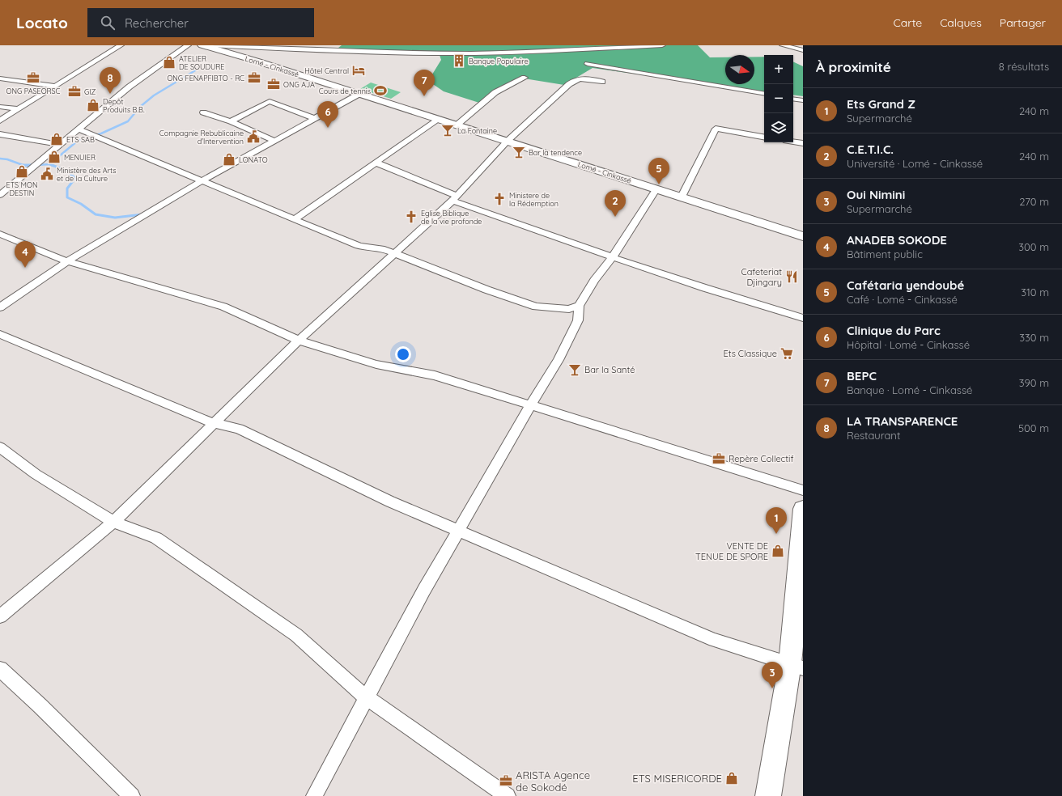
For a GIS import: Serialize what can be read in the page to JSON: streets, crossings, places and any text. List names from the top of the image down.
{
  "streets": {
    "main road": ["Lomé - Cinkassé"]
  },
  "places": {
    "building": ["Banque Populaire"],
    "shop": [
      "ATELIER DE SOUDURE",
      "Depôt Produits B.B.",
      "ETS SAB",
      "MENUIER",
      "LONATO",
      "ETS MON DESTIN",
      "VENTE DE TENUE DE SPORE",
      "ETS MISERICORDE"
    ],
    "hotel": ["Hôtel Central"],
    "office": [
      "ONG PASEORSC",
      "ONG FENAPFIBTO - RC",
      "ONG AJA",
      "GIZ",
      "Repère Collectif",
      "ARISTA Agence de Sokodé"
    ],
    "sports": ["Cours de tennis"],
    "bar": ["La Fontaine", "Bar la tendence", "Bar la Santé"],
    "public building": ["Compagnie Rebublicaine d'Intervention", "Ministère des Arts et de la Culture"],
    "church": ["Ministere de la Rédemption", "Eglise Biblique de la vie profonde"],
    "restaurant": ["Cafeteriat Djingary"],
    "supermarket": ["Ets Classique"]
  },
  "north": "right",
  "page": {
    "header": "Locato",
    "search": "Rechercher",
    "nav": ["Carte", "Calques", "Partager"],
    "heading": ["À proximité", "8 résultats"],
    "map_buttons": ["+", "−"],
    "pins": [
      "8",
      "7",
      "6",
      "5",
      "2",
      "4",
      "1",
      "3"
    ],
    "list": [
      {
        "mark": "1",
        "name": "Ets Grand Z",
        "note": "Supermarché",
        "value": "240 m"
      },
      {
        "mark": "2",
        "name": "C.E.T.I.C.",
        "note": "Université · Lomé - Cinkassé",
        "value": "240 m"
      },
      {
        "mark": "3",
        "name": "Oui Nimini",
        "note": "Supermarché",
        "value": "270 m"
      },
      {
        "mark": "4",
        "name": "ANADEB SOKODE",
        "note": "Bâtiment public",
        "value": "300 m"
      },
      {
        "mark": "5",
        "name": "Cafétaria yendoubé",
        "note": "Café · Lomé - Cinkassé",
        "value": "310 m"
      },
      {
        "mark": "6",
        "name": "Clinique du Parc",
        "note": "Hôpital · Lomé - Cinkassé",
        "value": "330 m"
      },
      {
        "mark": "7",
        "name": "BEPC",
        "note": "Banque · Lomé - Cinkassé",
        "value": "390 m"
      },
      {
        "mark": "8",
        "name": "LA TRANSPARENCE",
        "note": "Restaurant",
        "value": "500 m"
      }
    ]
  }
}
